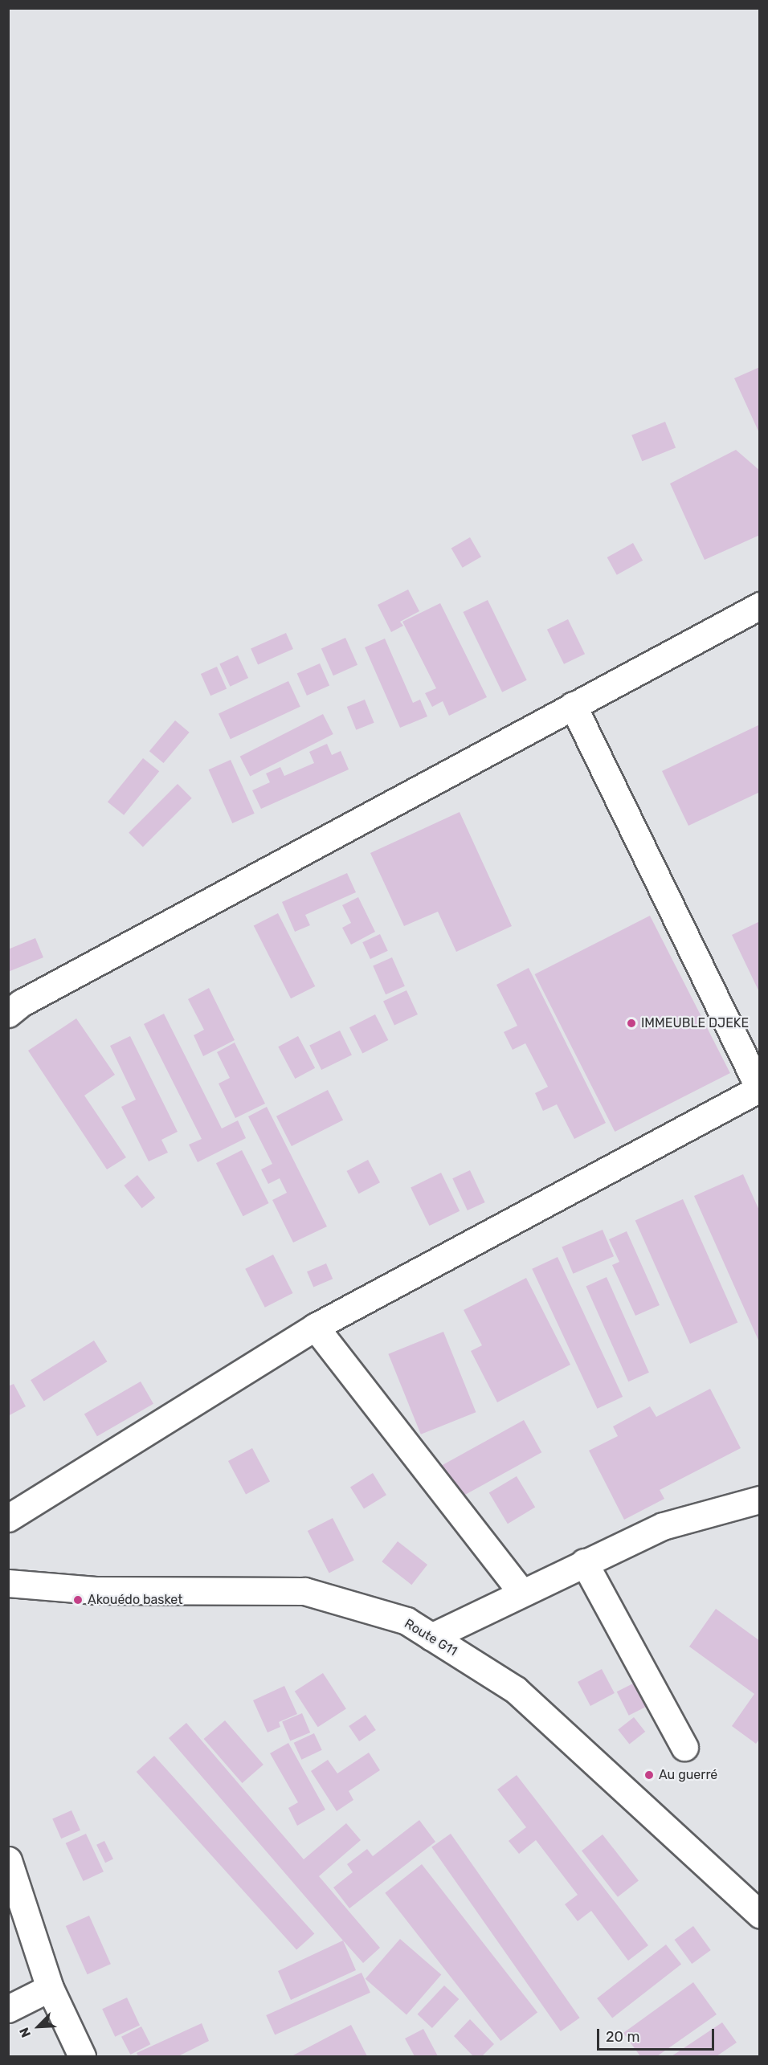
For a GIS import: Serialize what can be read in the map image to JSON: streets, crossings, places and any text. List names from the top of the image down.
{
  "streets": {
    "street": ["Route G11"]
  },
  "places": ["IMMEUBLE DJEKE", "Akouédo basket", "Au guerré"],
  "scale_bar": "20 m",
  "north": "bottom left"
}
